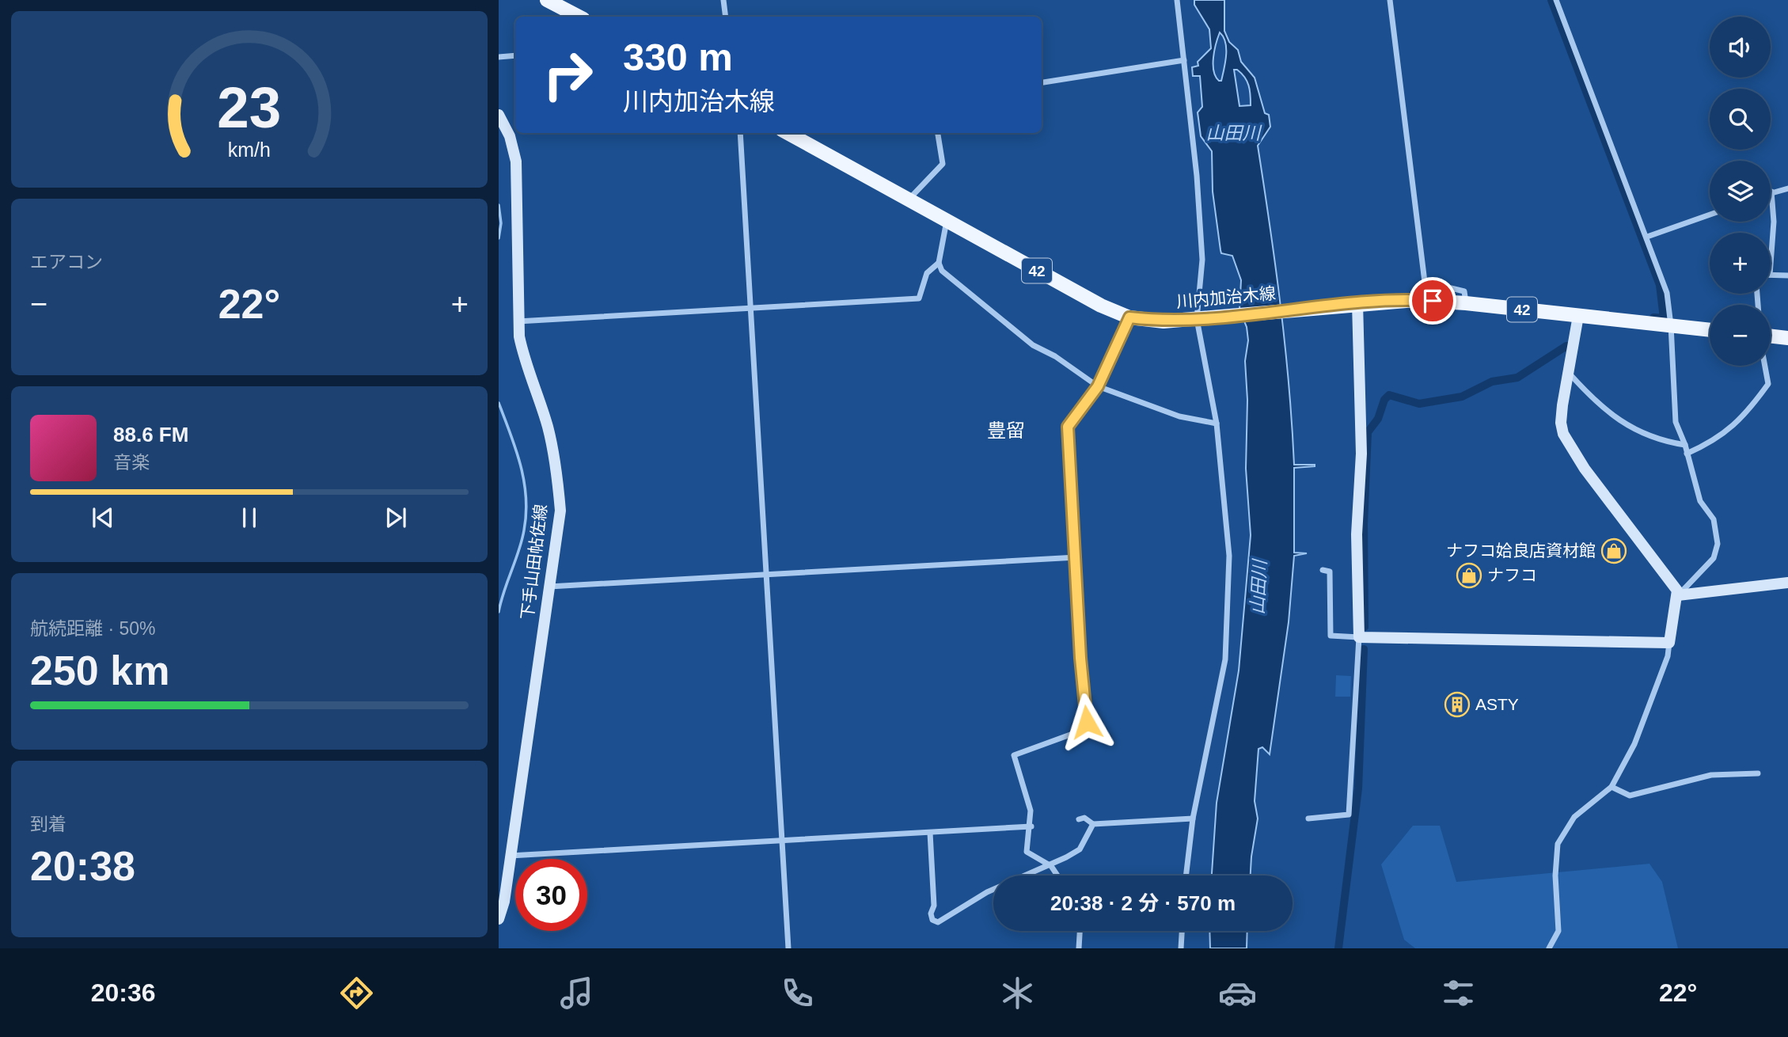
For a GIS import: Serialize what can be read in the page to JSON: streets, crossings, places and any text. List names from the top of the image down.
{
  "streets": {
    "main road": ["42", "川内加治木線"],
    "street": ["下手山田帖佐線"]
  },
  "districts": ["豊留"],
  "water": ["山田川"],
  "places": {
    "shop": ["ナフコ姶良店資材館", "ナフコ"],
    "building": ["ASTY"]
  },
  "page": {
    "map_buttons": ["+", "−"],
    "turn": ["330 m", "川内加治木線"],
    "tile": [
      "エアコン",
      ["航続距離 · 50%", "250 km"],
      ["到着", "20:38"]
    ],
    "heat": ["−", "22°", "+"],
    "song": ["88.6 FM", "音楽"],
    "limit": "30",
    "trip": "20:38 · 2 分 · 570 m",
    "tabs": ["20:36", "22°"],
    "gauge": ["23", "km/h"]
  }
}
